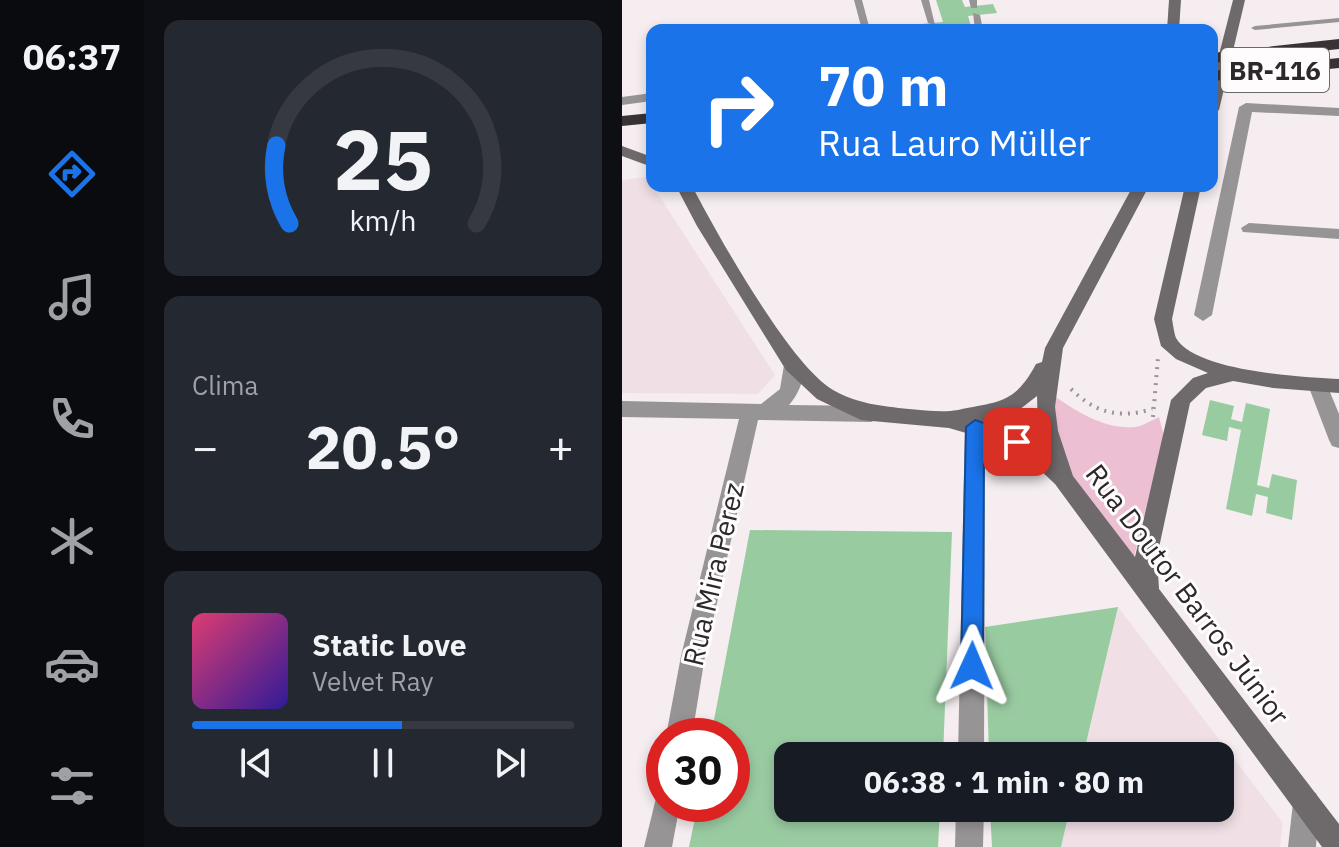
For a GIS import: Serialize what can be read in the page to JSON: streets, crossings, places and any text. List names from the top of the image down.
{
  "streets": {
    "highway": ["BR-116"],
    "main road": ["Rua Doutor Barros Júnior"],
    "street": ["Rua Mira Perez"]
  },
  "page": {
    "tabs": "06:37",
    "turn": ["70 m", "Rua Lauro Müller"],
    "tile": "Clima",
    "heat": ["−", "20.5°", "+"],
    "song": ["Static Love", "Velvet Ray"],
    "limit": "30",
    "trip": "06:38 · 1 min · 80 m",
    "gauge": ["25", "km/h"]
  }
}
